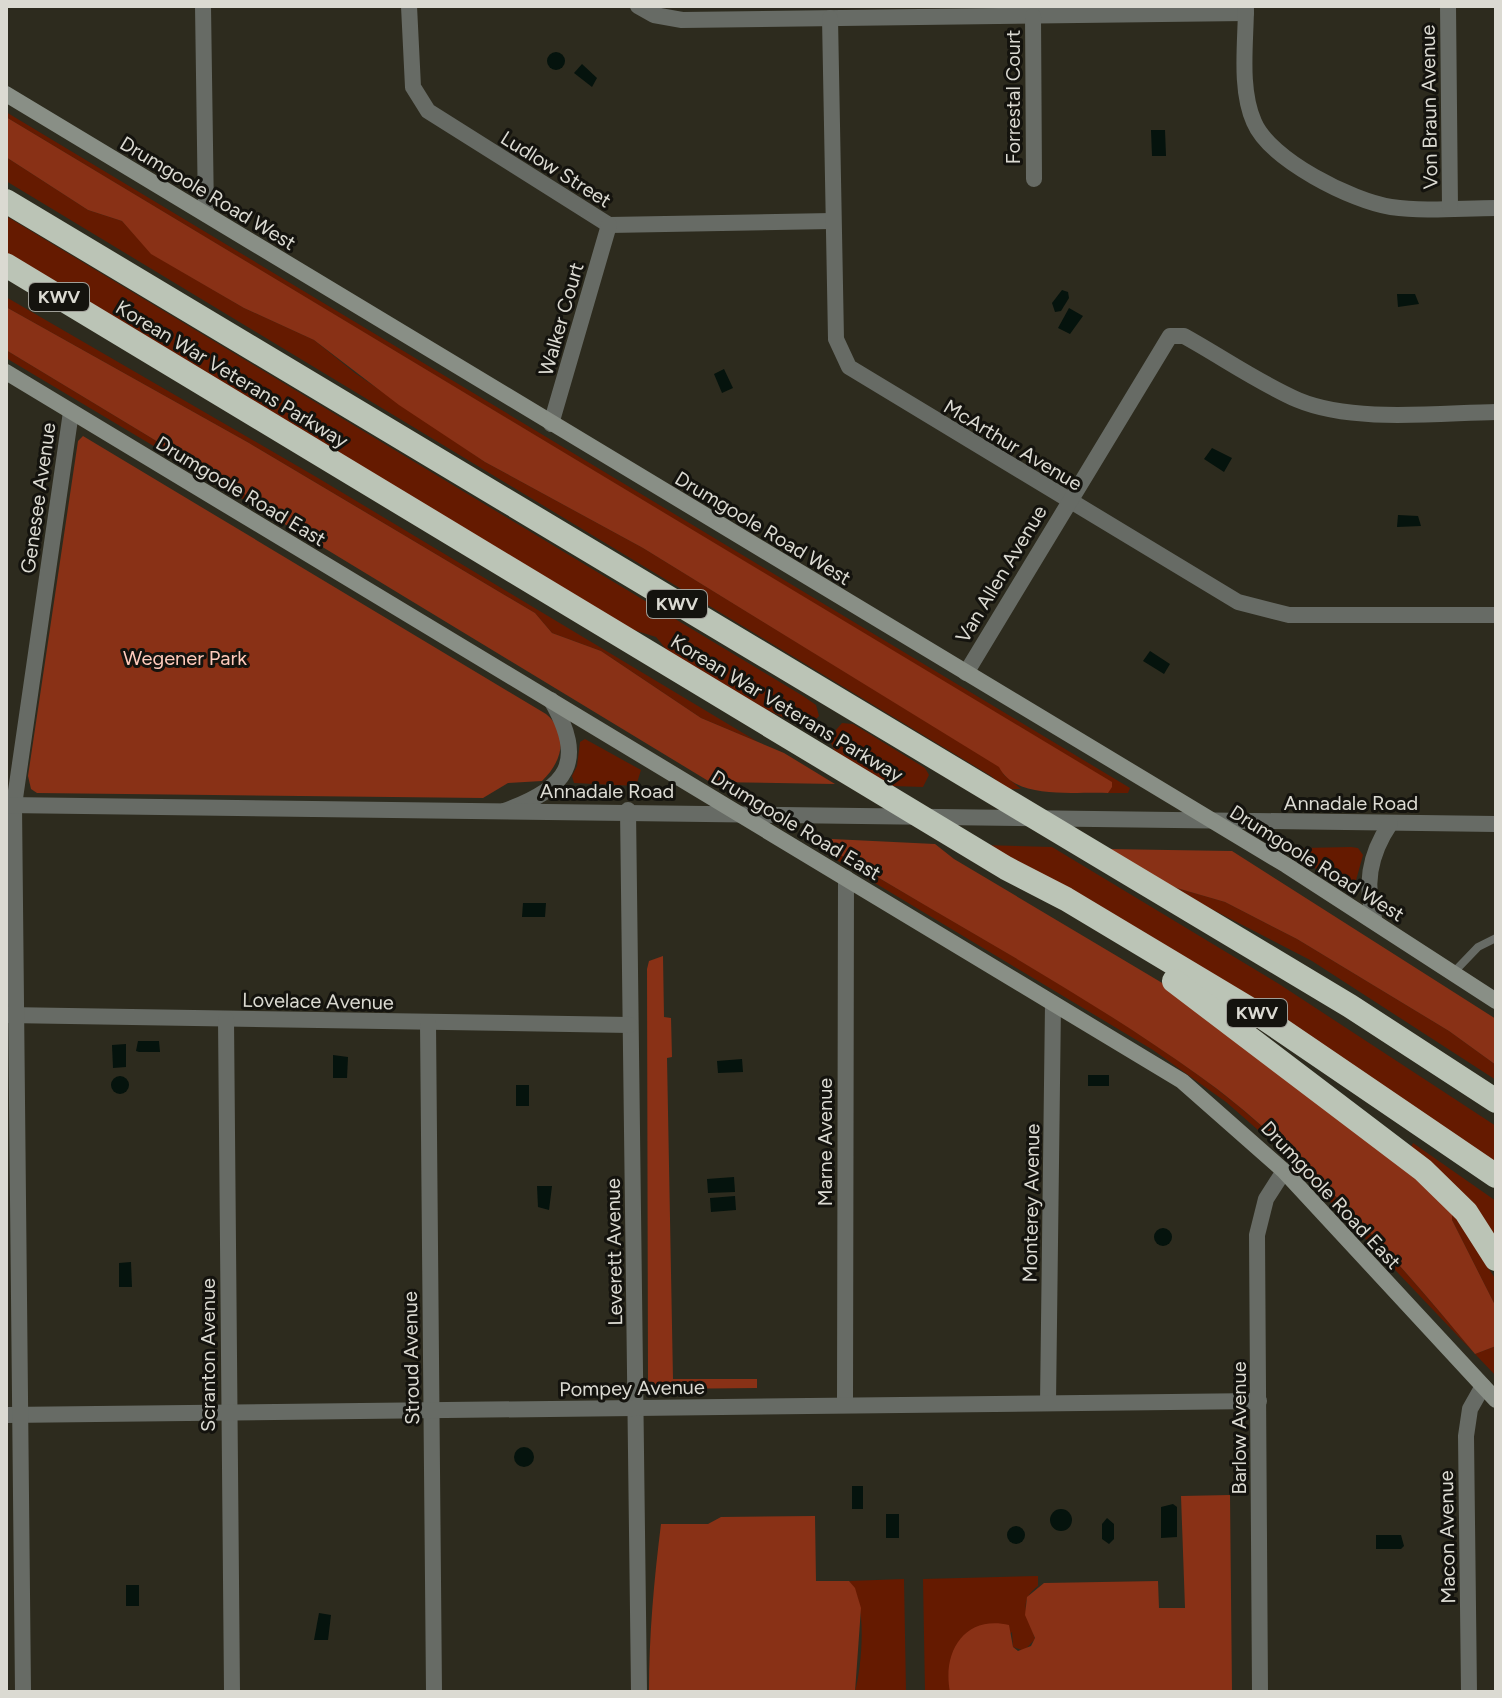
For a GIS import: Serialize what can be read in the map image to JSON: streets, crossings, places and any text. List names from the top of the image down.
{
  "streets": {
    "highway": ["KWV", "Korean War Veterans Parkway"],
    "main road": ["Drumgoole Road West", "Drumgoole Road East"],
    "street": [
      "Forrestal Court",
      "Von Braun Avenue",
      "Ludlow Street",
      "Walker Court",
      "McArthur Avenue",
      "Genesee Avenue",
      "Van Allen Avenue",
      "Annadale Road",
      "Lovelace Avenue",
      "Marne Avenue",
      "Monterey Avenue",
      "Leverett Avenue",
      "Scranton Avenue",
      "Stroud Avenue",
      "Pompey Avenue",
      "Barlow Avenue",
      "Macon Avenue"
    ]
  },
  "crossings": [
    ["Ludlow Street", "Walker Court"],
    ["Ludlow Street", "McArthur Avenue"],
    ["Drumgoole Road West", "Walker Court"],
    ["Drumgoole Road West", "Van Allen Avenue"],
    ["Drumgoole Road West", "Annadale Road"],
    ["McArthur Avenue", "Van Allen Avenue"],
    ["Drumgoole Road East", "Genesee Avenue"],
    ["Drumgoole Road East", "Annadale Road"],
    ["Drumgoole Road East", "Marne Avenue"],
    ["Drumgoole Road East", "Monterey Avenue"],
    ["Drumgoole Road East", "Barlow Avenue"],
    ["Drumgoole Road East", "Macon Avenue"],
    ["Genesee Avenue", "Annadale Road"],
    ["Genesee Avenue", "Lovelace Avenue"],
    ["Genesee Avenue", "Pompey Avenue"],
    ["Annadale Road", "Leverett Avenue"],
    ["Lovelace Avenue", "Leverett Avenue"],
    ["Lovelace Avenue", "Scranton Avenue"],
    ["Lovelace Avenue", "Stroud Avenue"],
    ["Marne Avenue", "Pompey Avenue"],
    ["Monterey Avenue", "Pompey Avenue"],
    ["Leverett Avenue", "Pompey Avenue"],
    ["Scranton Avenue", "Pompey Avenue"],
    ["Stroud Avenue", "Pompey Avenue"],
    ["Pompey Avenue", "Barlow Avenue"]
  ],
  "parks": ["Wegener Park"]
}
